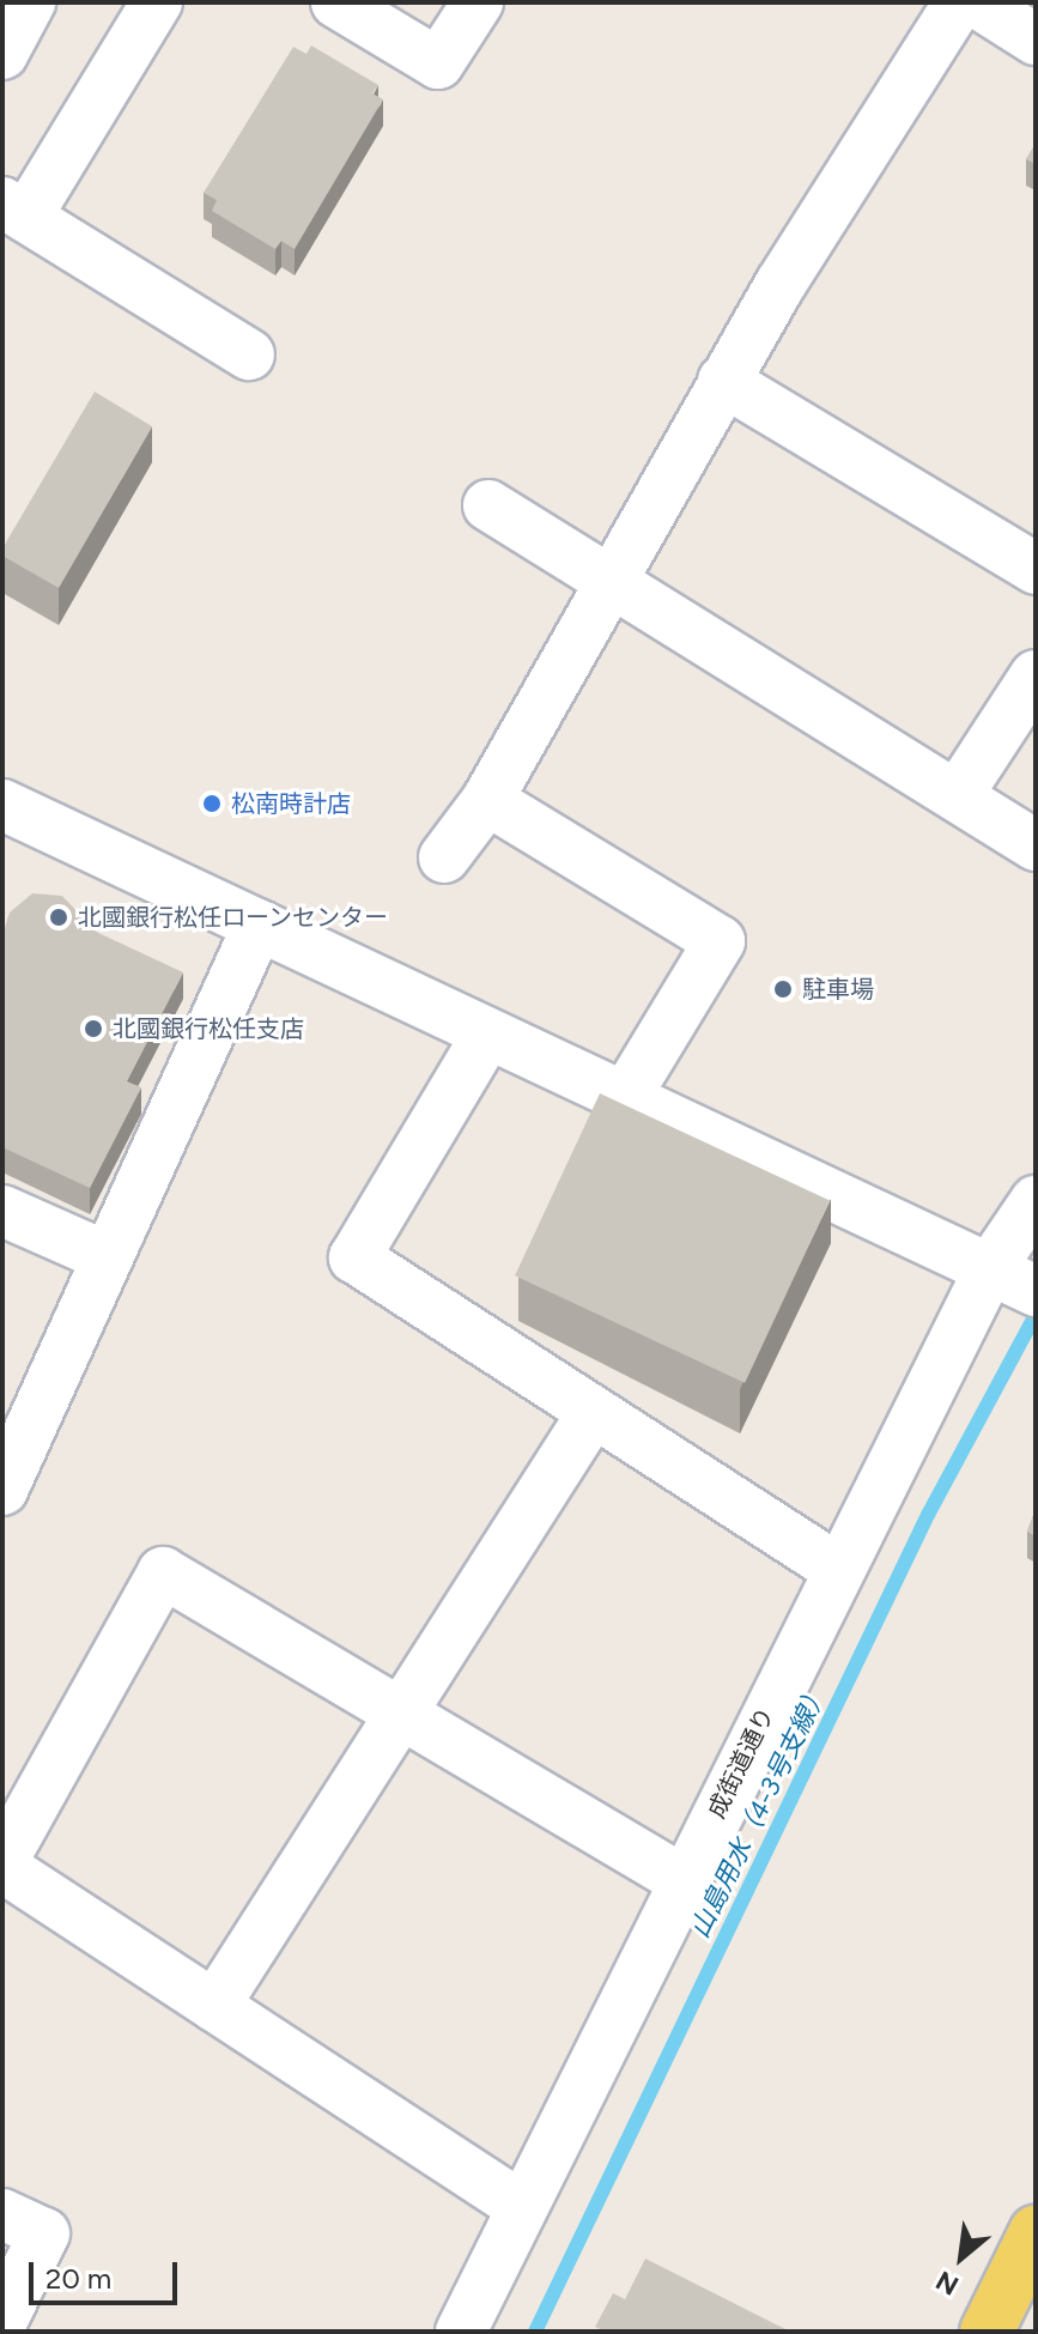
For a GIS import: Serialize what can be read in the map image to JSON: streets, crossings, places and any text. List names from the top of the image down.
{
  "streets": {
    "street": ["成街道通り"]
  },
  "water": ["山島用水（4-3号支線）"],
  "places": [
    "松南時計店",
    "北國銀行松任ローンセンター",
    "駐車場",
    "北國銀行松任支店"
  ],
  "scale_bar": "20 m",
  "north": "bottom left"
}
